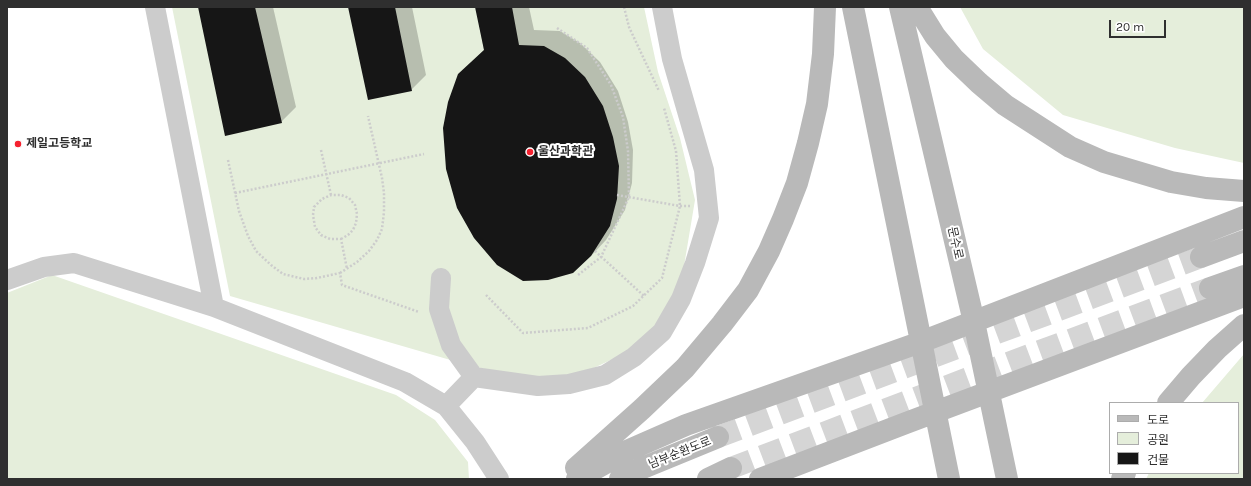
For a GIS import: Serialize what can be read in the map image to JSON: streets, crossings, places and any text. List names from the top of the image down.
{
  "streets": {
    "main road": ["문수로", "남부순환도로"]
  },
  "places": ["제일고등학교", "울산과학관"],
  "legend": ["도로", "공원", "건물"],
  "scale_bar": "20 m"
}
